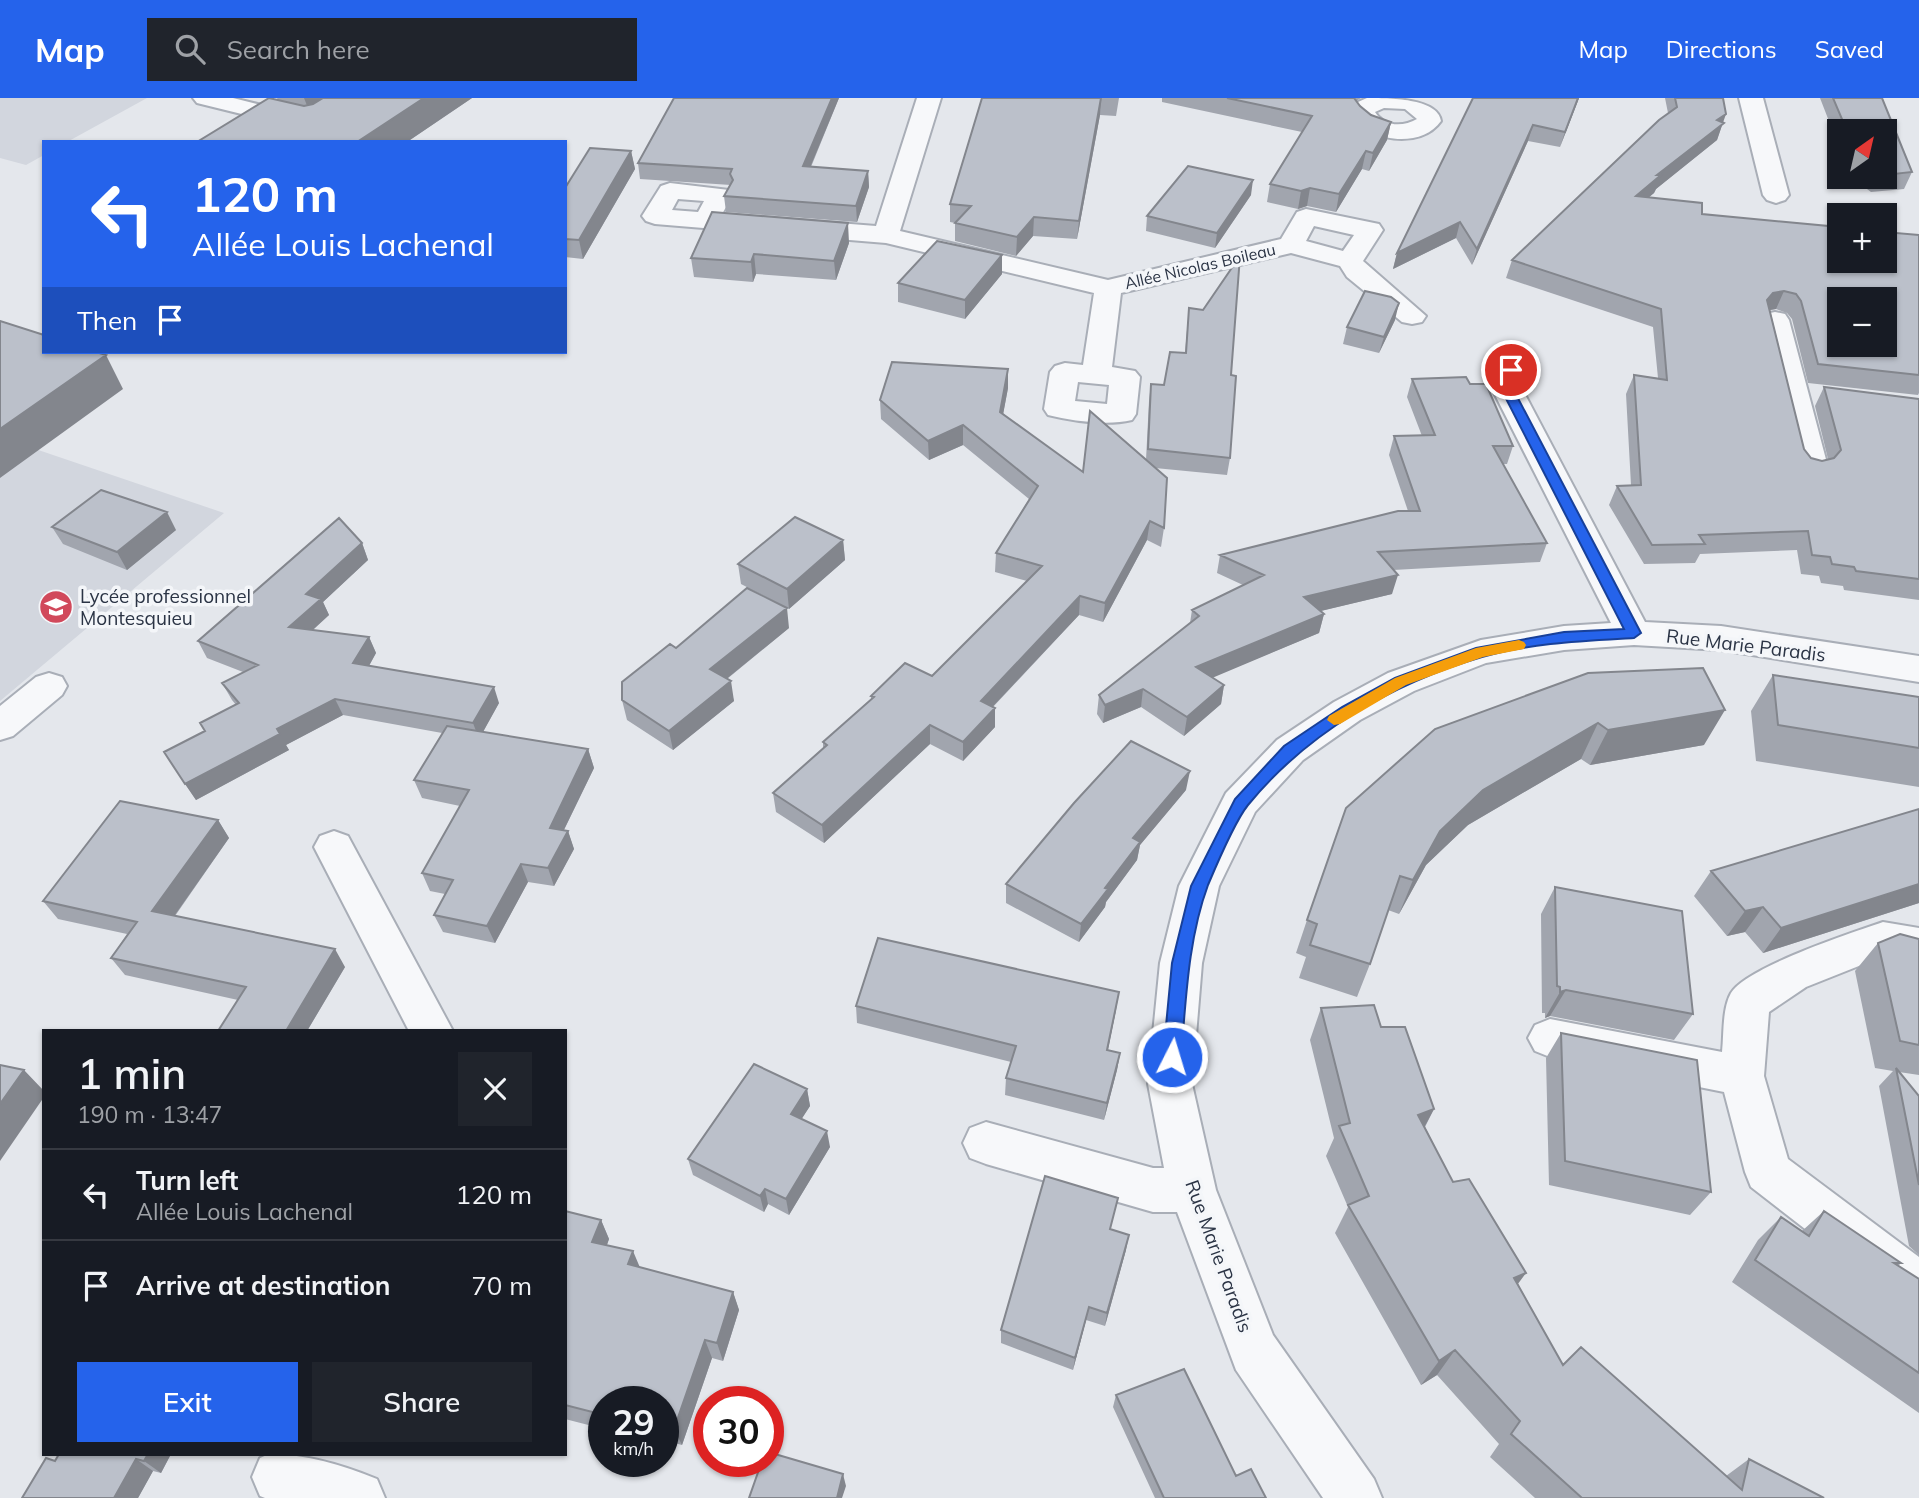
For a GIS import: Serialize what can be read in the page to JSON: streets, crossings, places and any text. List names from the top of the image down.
{
  "streets": {
    "street": ["Allée Nicolas Boileau", "Rue Marie Paradis"]
  },
  "places": {
    "school or university": ["Lycée professionnel Montesquieu"]
  },
  "north": "top right",
  "page": {
    "header": "Map",
    "search": "Search here",
    "nav": ["Map", "Directions", "Saved"],
    "map_buttons": ["+", "−"],
    "turn": ["120 m", "Allée Louis Lachenal"],
    "then": "Then",
    "heading": ["1 min", "190 m · 13:47"],
    "list": [
      {
        "name": "Turn left",
        "note": "Allée Louis Lachenal",
        "value": "120 m"
      },
      {
        "name": "Arrive at destination",
        "value": "70 m"
      }
    ],
    "buttons": ["Exit", "Share"],
    "speed": "29 km/h",
    "limit": "30"
  }
}
